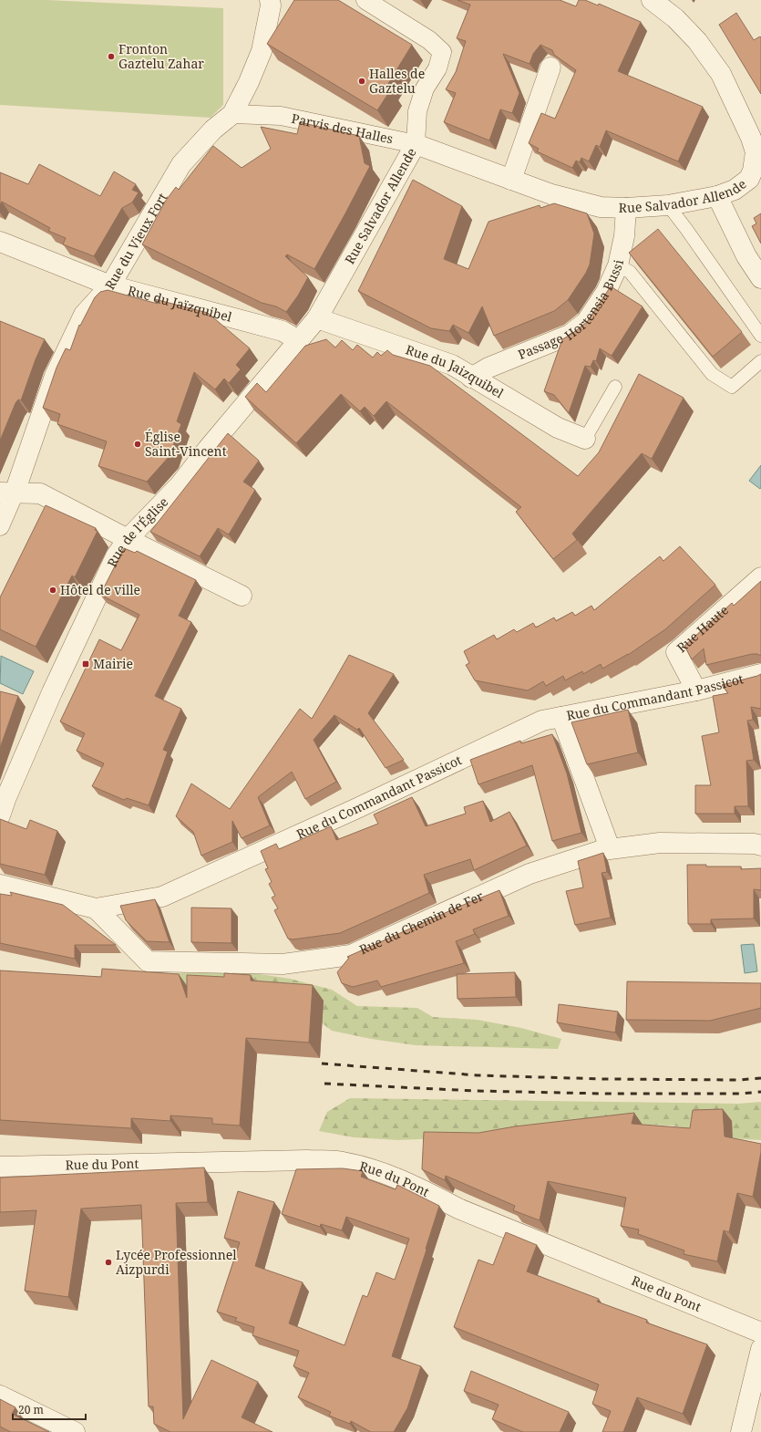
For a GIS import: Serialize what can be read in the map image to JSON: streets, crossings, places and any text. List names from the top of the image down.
{
  "streets": {
    "street": [
      "Parvis des Halles",
      "Rue Salvador Allende",
      "Rue du Vieux Fort",
      "Rue du Jaïzquibel",
      "Passage Hortensia Bussi",
      "Rue du Jaizquibel",
      "Rue de l'Église",
      "Rue Haute",
      "Rue du Commandant Passicot",
      "Rue du Chemin de Fer",
      "Rue du Pont"
    ]
  },
  "crossings": [
    ["Parvis des Halles", "Rue Salvador Allende"],
    ["Parvis des Halles", "Rue du Vieux Fort"],
    ["Rue Salvador Allende", "Rue du Jaïzquibel"],
    ["Rue Salvador Allende", "Passage Hortensia Bussi"],
    ["Rue Salvador Allende", "Rue du Jaizquibel"],
    ["Rue Salvador Allende", "Rue de l'Église"],
    ["Rue du Vieux Fort", "Rue du Jaïzquibel"],
    ["Rue du Jaïzquibel", "Rue de l'Église"],
    ["Passage Hortensia Bussi", "Rue du Jaizquibel"],
    ["Rue Haute", "Rue du Commandant Passicot"],
    ["Rue du Commandant Passicot", "Rue du Chemin de Fer"]
  ],
  "places": {
    "other": [
      "Fronton Gaztelu Zahar",
      "Halles de Gaztelu",
      "Église Saint-Vincent",
      "Hôtel de ville",
      "Lycée Professionnel Aizpurdi"
    ],
    "transit": ["Mairie"]
  },
  "scale_bar": "20 m"
}
